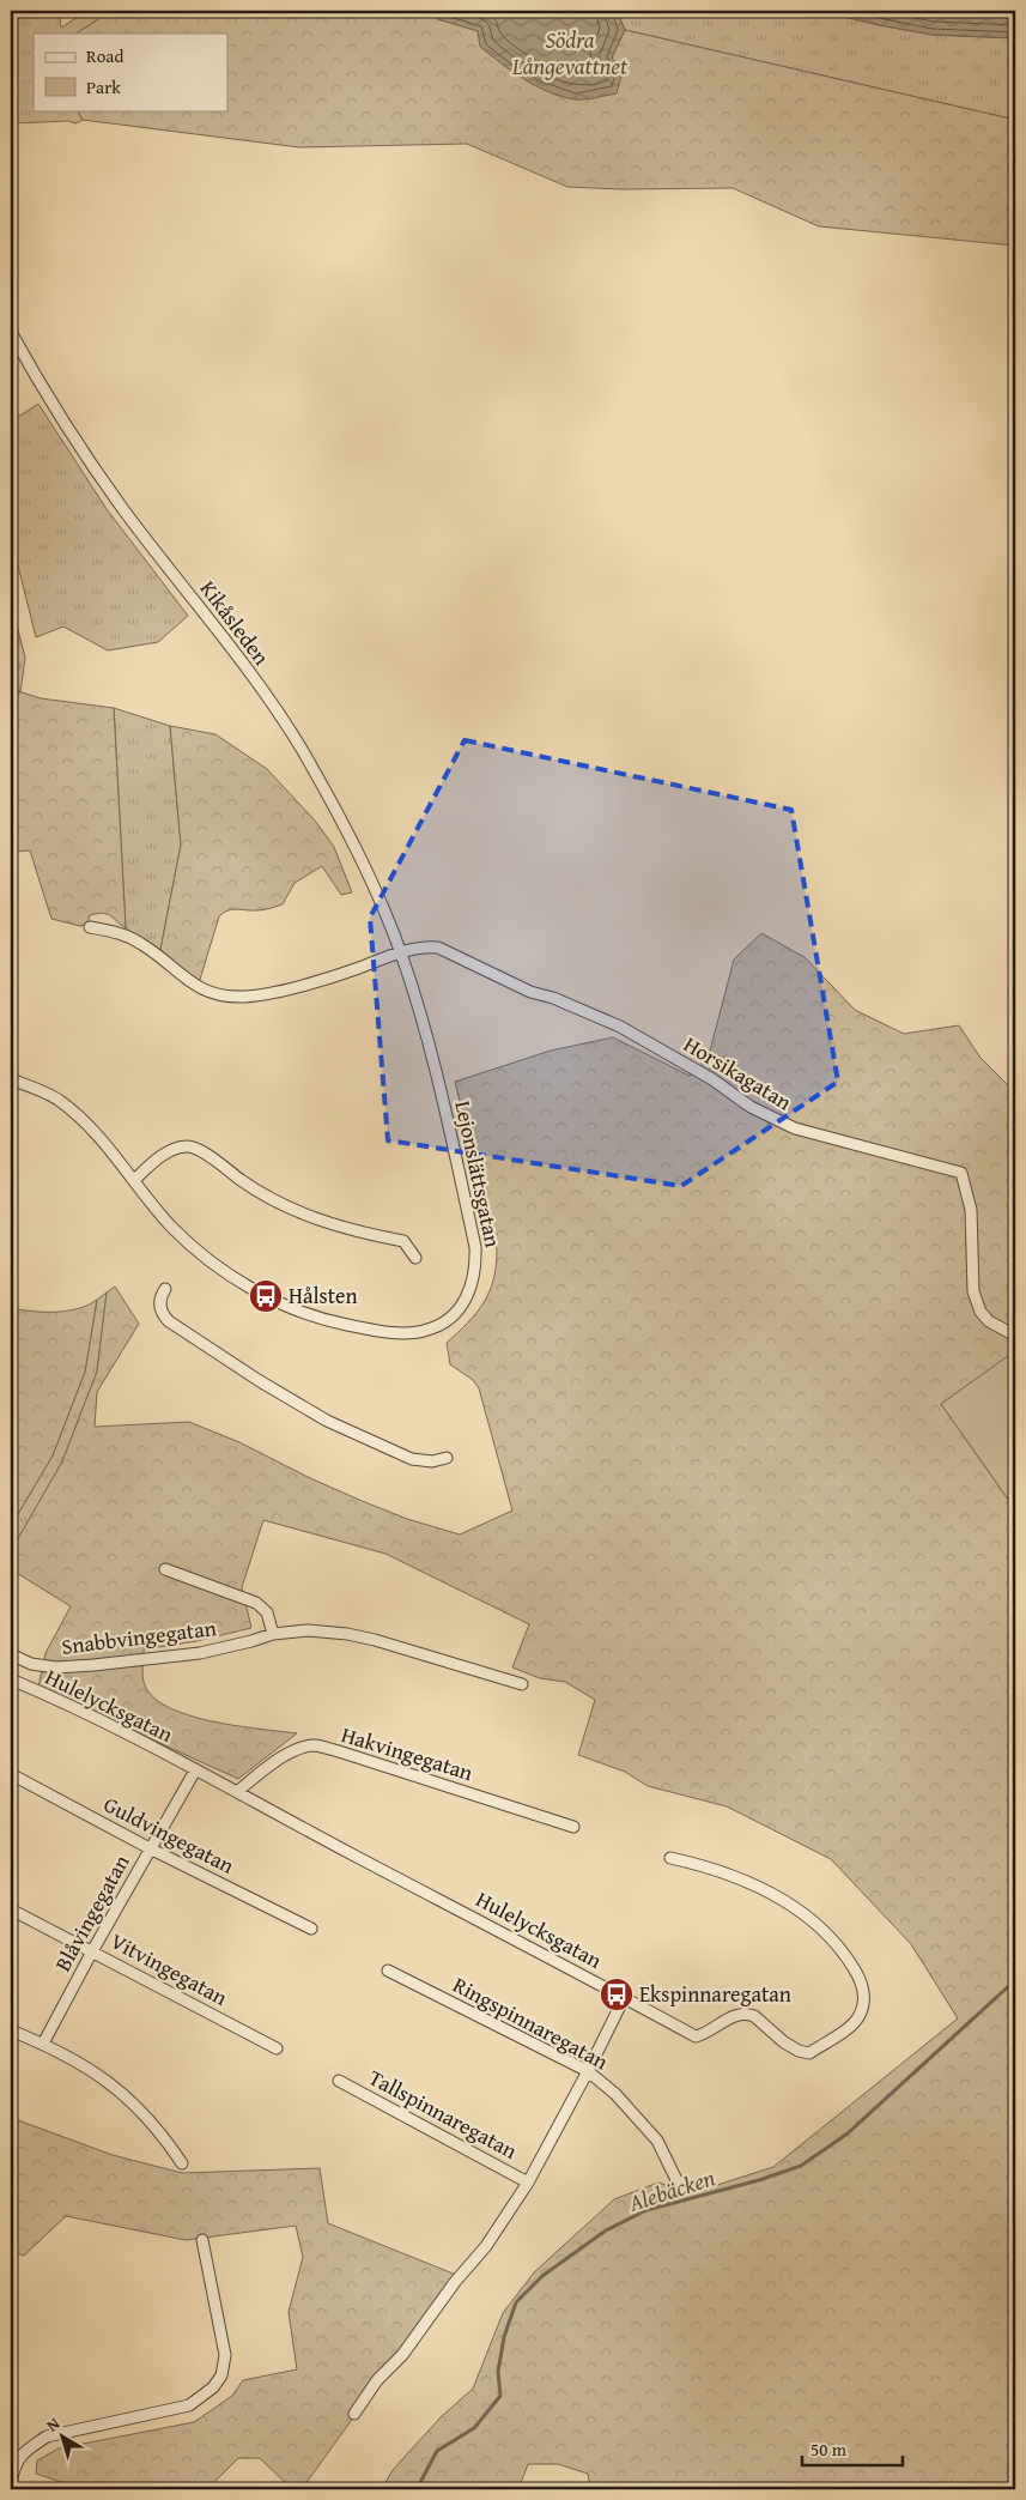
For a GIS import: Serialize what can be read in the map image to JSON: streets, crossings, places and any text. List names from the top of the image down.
{
  "streets": {
    "street": [
      "Kikåsleden",
      "Horsikagatan",
      "Lejonslättsgatan",
      "Snabbvingegatan",
      "Hulelycksgatan",
      "Hakvingegatan",
      "Guldvingegatan",
      "Blåvingegatan",
      "Vitvingegatan",
      "Ringspinnaregatan",
      "Tallspinnaregatan"
    ]
  },
  "crossings": [
    ["Kikåsleden", "Horsikagatan"],
    ["Kikåsleden", "Lejonslättsgatan"],
    ["Horsikagatan", "Lejonslättsgatan"],
    ["Hulelycksgatan", "Hakvingegatan"],
    ["Hulelycksgatan", "Blåvingegatan"],
    ["Guldvingegatan", "Blåvingegatan"],
    ["Blåvingegatan", "Vitvingegatan"]
  ],
  "water": ["Södra Långevattnet", "Alebäcken"],
  "places": {
    "bus stop": ["Hålsten", "Ekspinnaregatan"]
  },
  "legend": ["Road", "Park"],
  "scale_bar": "50 m",
  "north": "top left"
}
